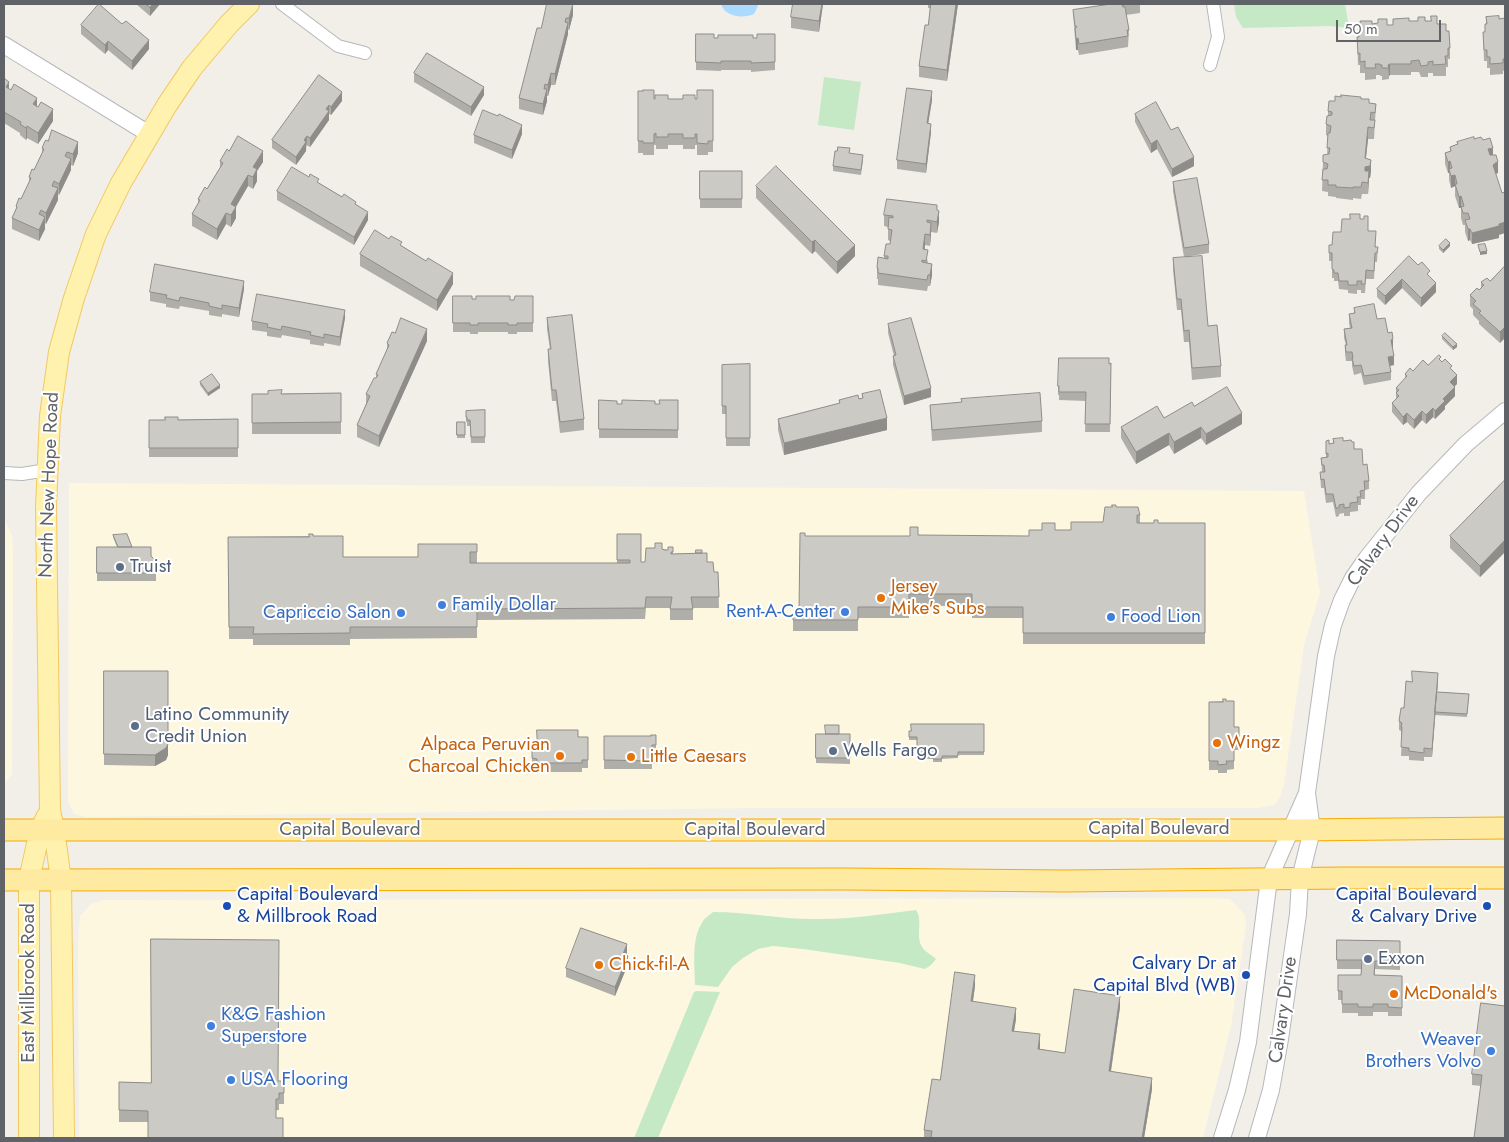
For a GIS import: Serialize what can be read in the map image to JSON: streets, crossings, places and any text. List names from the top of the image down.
{
  "streets": {
    "highway": ["Capital Boulevard"],
    "main road": ["North New Hope Road", "East Millbrook Road"],
    "street": ["Calvary Drive"]
  },
  "crossings": [
    ["North New Hope Road", "Capital Boulevard"],
    ["North New Hope Road", "East Millbrook Road"],
    ["Calvary Drive", "Capital Boulevard"],
    ["Capital Boulevard", "East Millbrook Road"]
  ],
  "places": [
    "Truist",
    "Jersey Mike's Subs",
    "Family Dollar",
    "Rent-A-Center",
    "Capriccio Salon",
    "Food Lion",
    "Latino Community Credit Union",
    "Wingz",
    "Wells Fargo",
    "Alpaca Peruvian Charcoal Chicken",
    "Little Caesars",
    "Capital Boulevard & Millbrook Road",
    "Capital Boulevard & Calvary Drive",
    "Exxon",
    "Chick-fil-A",
    "Calvary Dr at Capital Blvd (WB)",
    "McDonald's",
    "K&G Fashion Superstore",
    "Weaver Brothers Volvo",
    "USA Flooring"
  ],
  "scale_bar": "50 m"
}
